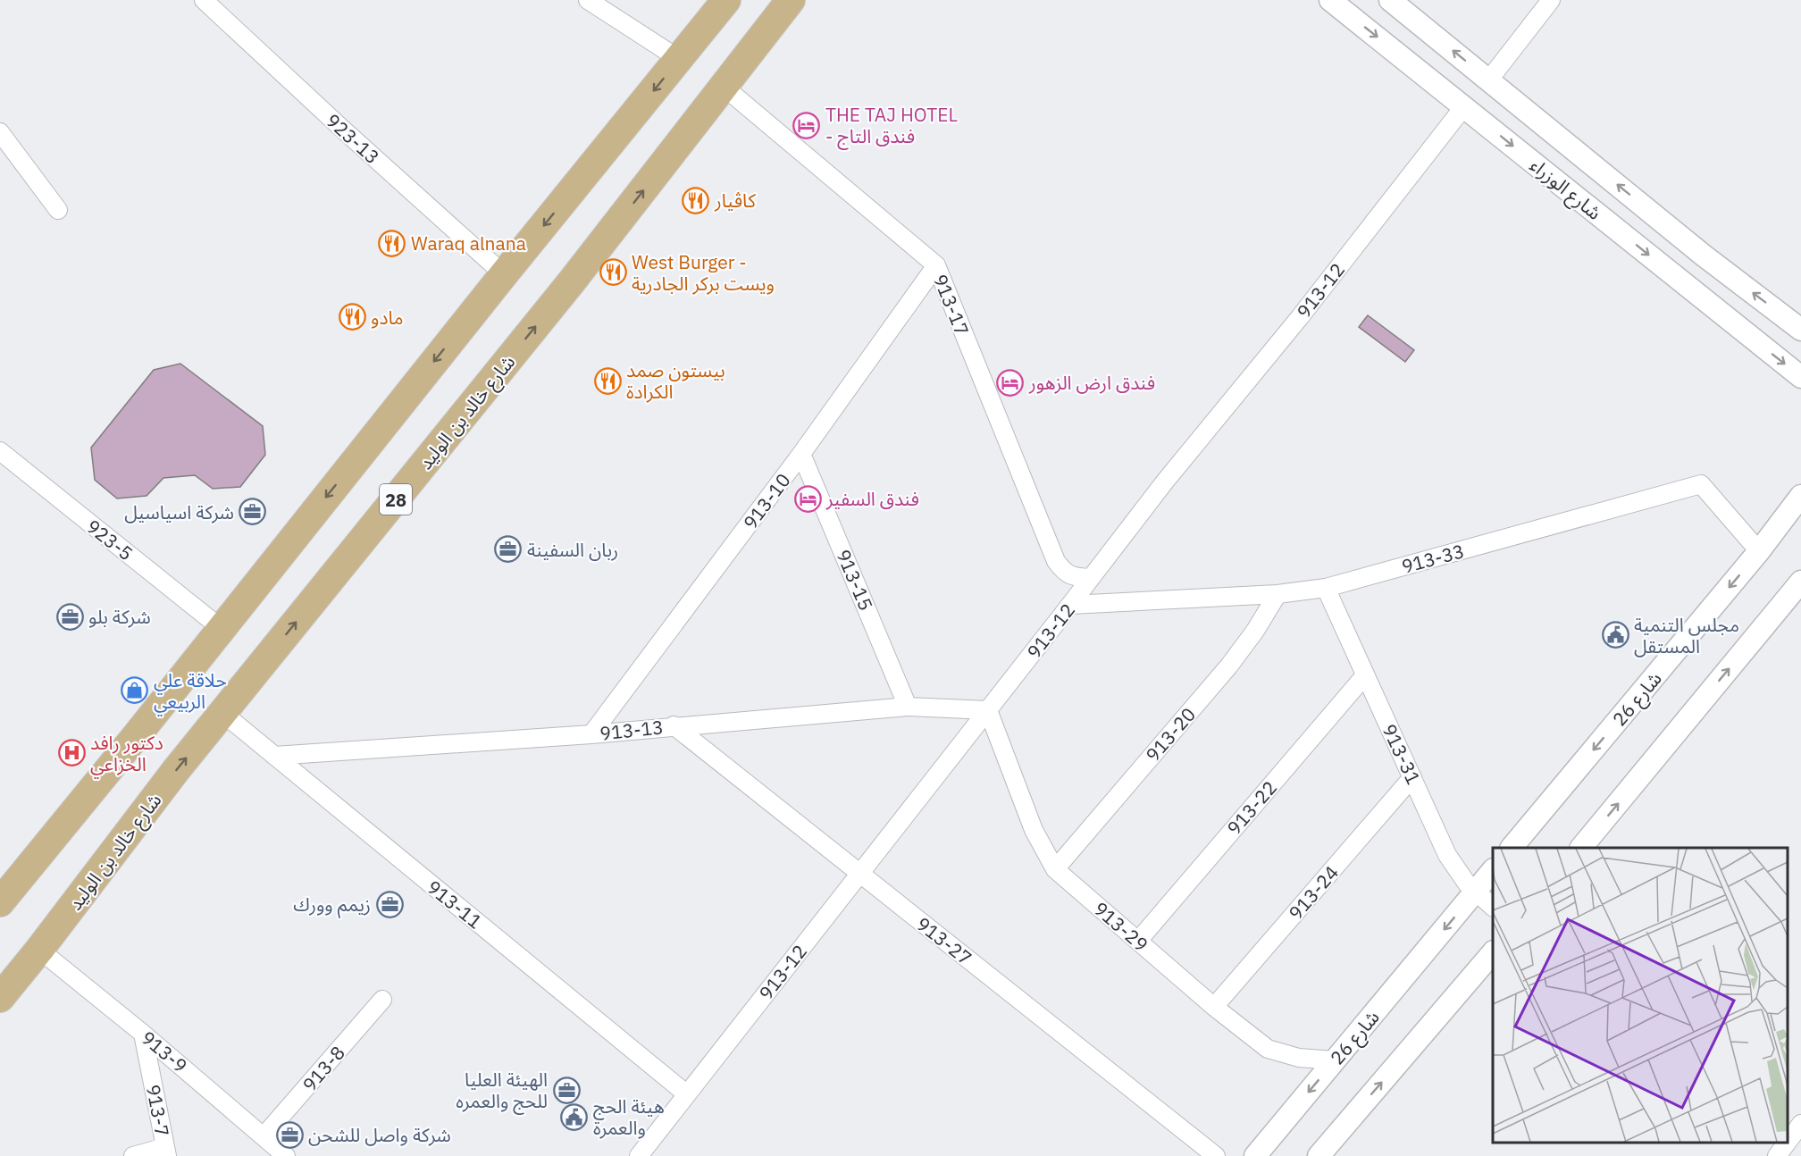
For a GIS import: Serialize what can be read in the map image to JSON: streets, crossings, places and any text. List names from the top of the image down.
{
  "streets": {
    "main road": ["شارع خالد بن الوليد", "28"],
    "street": [
      "923-13",
      "شارع الوزراء",
      "913-12",
      "913-17",
      "913-10",
      "923-5",
      "913-33",
      "913-15",
      "شارع 26",
      "913-13",
      "913-20",
      "913-31",
      "913-22",
      "913-24",
      "913-11",
      "913-29",
      "913-27",
      "913-9",
      "913-8",
      "913-7"
    ]
  },
  "crossings": [
    ["شارع الوزراء", "913-12"],
    ["913-12", "913-17"],
    ["913-12", "913-33"],
    ["913-12", "913-13"],
    ["913-12", "913-11"],
    ["913-12", "913-29"],
    ["913-12", "913-27"],
    ["913-17", "شارع خالد بن الوليد"],
    ["913-17", "913-10"],
    ["شارع خالد بن الوليد", "913-11"],
    ["شارع خالد بن الوليد", "913-9"],
    ["913-10", "913-15"],
    ["913-10", "913-13"],
    ["913-33", "شارع 26"],
    ["913-33", "913-20"],
    ["913-33", "913-31"],
    ["913-15", "913-13"],
    ["شارع 26", "913-31"],
    ["شارع 26", "913-29"],
    ["913-13", "913-11"],
    ["913-13", "913-29"],
    ["913-13", "913-27"],
    ["913-20", "913-29"],
    ["913-31", "913-22"],
    ["913-31", "913-24"],
    ["913-22", "913-29"],
    ["913-24", "913-29"],
    ["913-9", "913-8"],
    ["913-9", "913-7"]
  ],
  "places": {
    "hotel": ["THE TAJ HOTEL - فندق التاج", "فندق ارض الزهور", "فندق السفير"],
    "restaurant": [
      "كاڤيار",
      "Waraq alnana",
      "West Burger - ويست بركر الجادرية",
      "مادو",
      "بيستون صمد الكرادة"
    ],
    "office": [
      "شركة اسياسيل",
      "ربان السفينة",
      "شركة بلو",
      "زيمم وورك",
      "الهيئة العليا للحج والعمره",
      "شركة واصل للشحن"
    ],
    "public building": ["مجلس التنمية المستقل", "هيئة الحج والعمرة"],
    "shop": ["حلاقة علي الربيعي"],
    "hospital": ["دكتور رافد الخزاعي"]
  }
}
